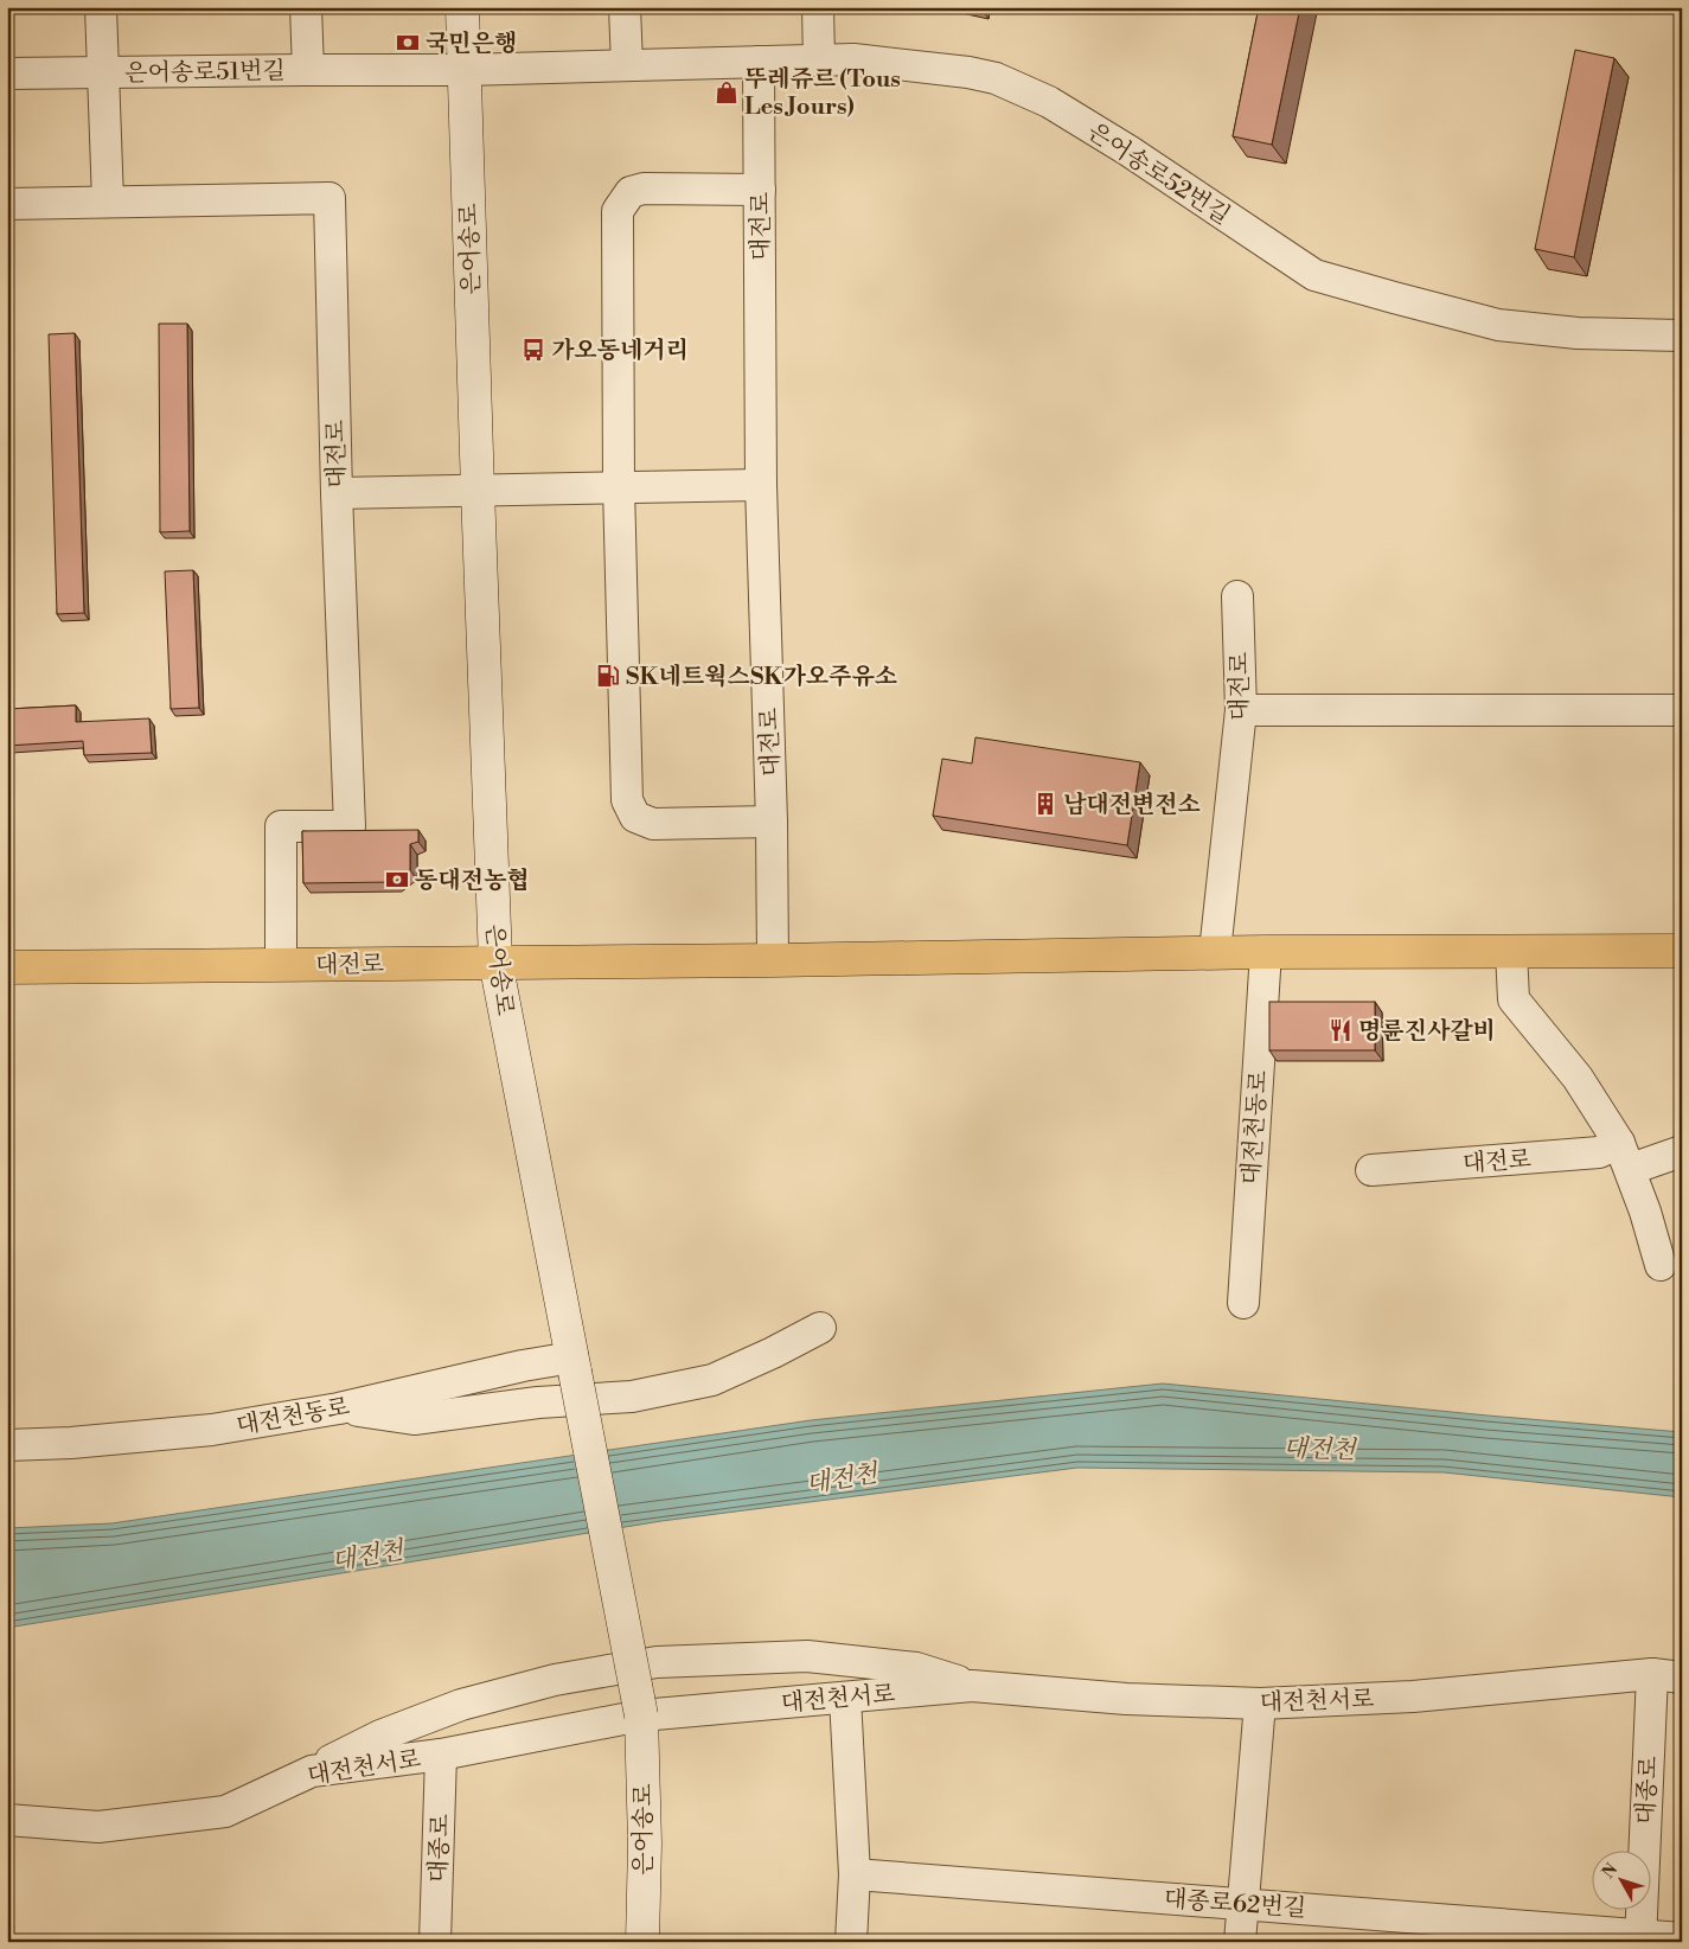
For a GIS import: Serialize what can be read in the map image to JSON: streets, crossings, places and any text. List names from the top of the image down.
{
  "streets": {
    "main road": ["대전로", "은어송로"],
    "street": [
      "은어송로51번길",
      "은어송로52번길",
      "대전천동로",
      "대전천서로",
      "대종로",
      "대종로62번길"
    ]
  },
  "crossings": [
    ["은어송로51번길", "은어송로52번길"],
    ["은어송로51번길", "대전로"],
    ["은어송로51번길", "은어송로"],
    ["은어송로52번길", "대전로"],
    ["은어송로52번길", "은어송로"],
    ["대전로", "은어송로"],
    ["대전로", "대전천동로"],
    ["은어송로", "대전천동로"],
    ["은어송로", "대전천서로"],
    ["대전천서로", "대종로"],
    ["대종로", "대종로62번길"]
  ],
  "water": ["대전천"],
  "places": {
    "bank": ["국민은행", "동대전농협"],
    "shop": ["뚜레쥬르 (Tous Les Jours)"],
    "bus stop": ["가오동네거리"],
    "fuel station": ["SK네트웍스SK가오주유소"],
    "building": ["남대전변전소"],
    "restaurant": ["명륜진사갈비"]
  },
  "north": "top left"
}
